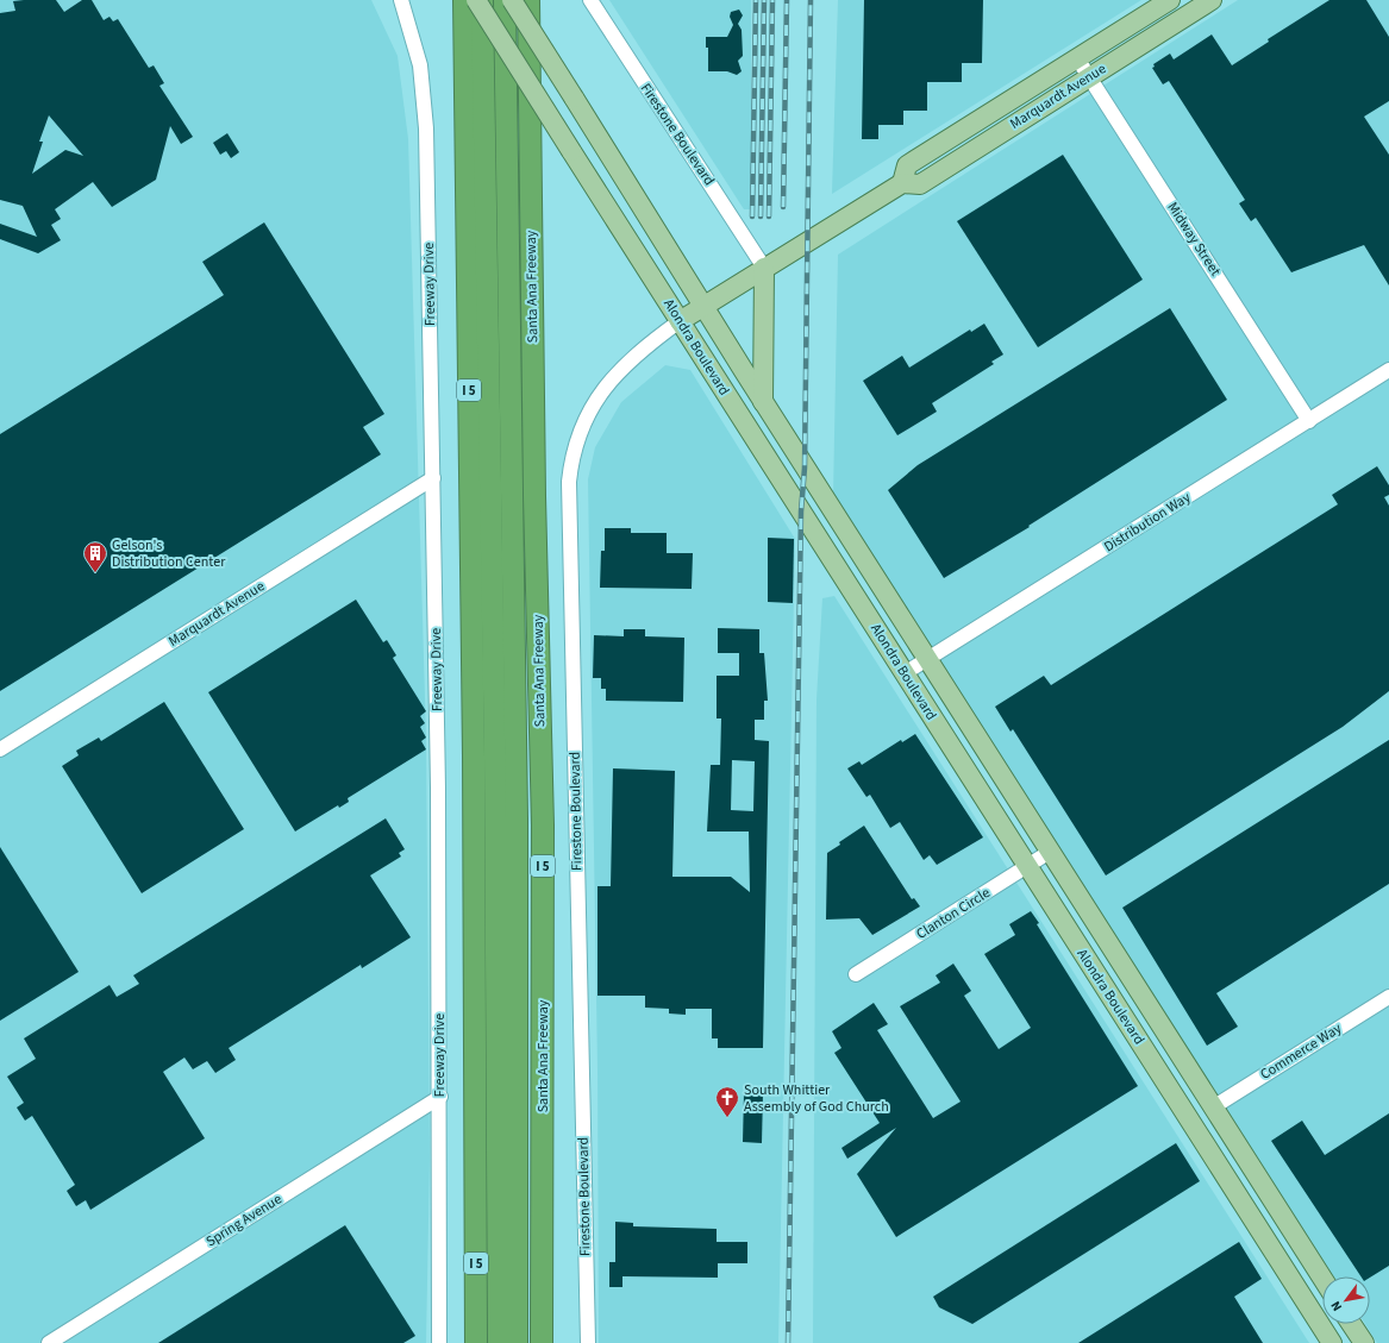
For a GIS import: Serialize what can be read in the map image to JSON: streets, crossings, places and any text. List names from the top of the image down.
{
  "streets": {
    "highway": ["Santa Ana Freeway", "I 5"],
    "main road": ["Marquardt Avenue", "Alondra Boulevard"],
    "street": [
      "Firestone Boulevard",
      "Midway Street",
      "Freeway Drive",
      "Distribution Way",
      "Clanton Circle",
      "Commerce Way",
      "Spring Avenue"
    ]
  },
  "crossings": [
    ["Marquardt Avenue", "Firestone Boulevard"],
    ["Marquardt Avenue", "Midway Street"],
    ["Marquardt Avenue", "Freeway Drive"],
    ["Marquardt Avenue", "Alondra Boulevard"],
    ["Firestone Boulevard", "Alondra Boulevard"],
    ["Midway Street", "Distribution Way"],
    ["Freeway Drive", "Spring Avenue"],
    ["Alondra Boulevard", "Distribution Way"],
    ["Alondra Boulevard", "Clanton Circle"],
    ["Alondra Boulevard", "Commerce Way"]
  ],
  "places": {
    "building": ["Gelson's Distribution Center"],
    "church": ["South Whittier Assembly of God Church"]
  },
  "north": "bottom left"
}
